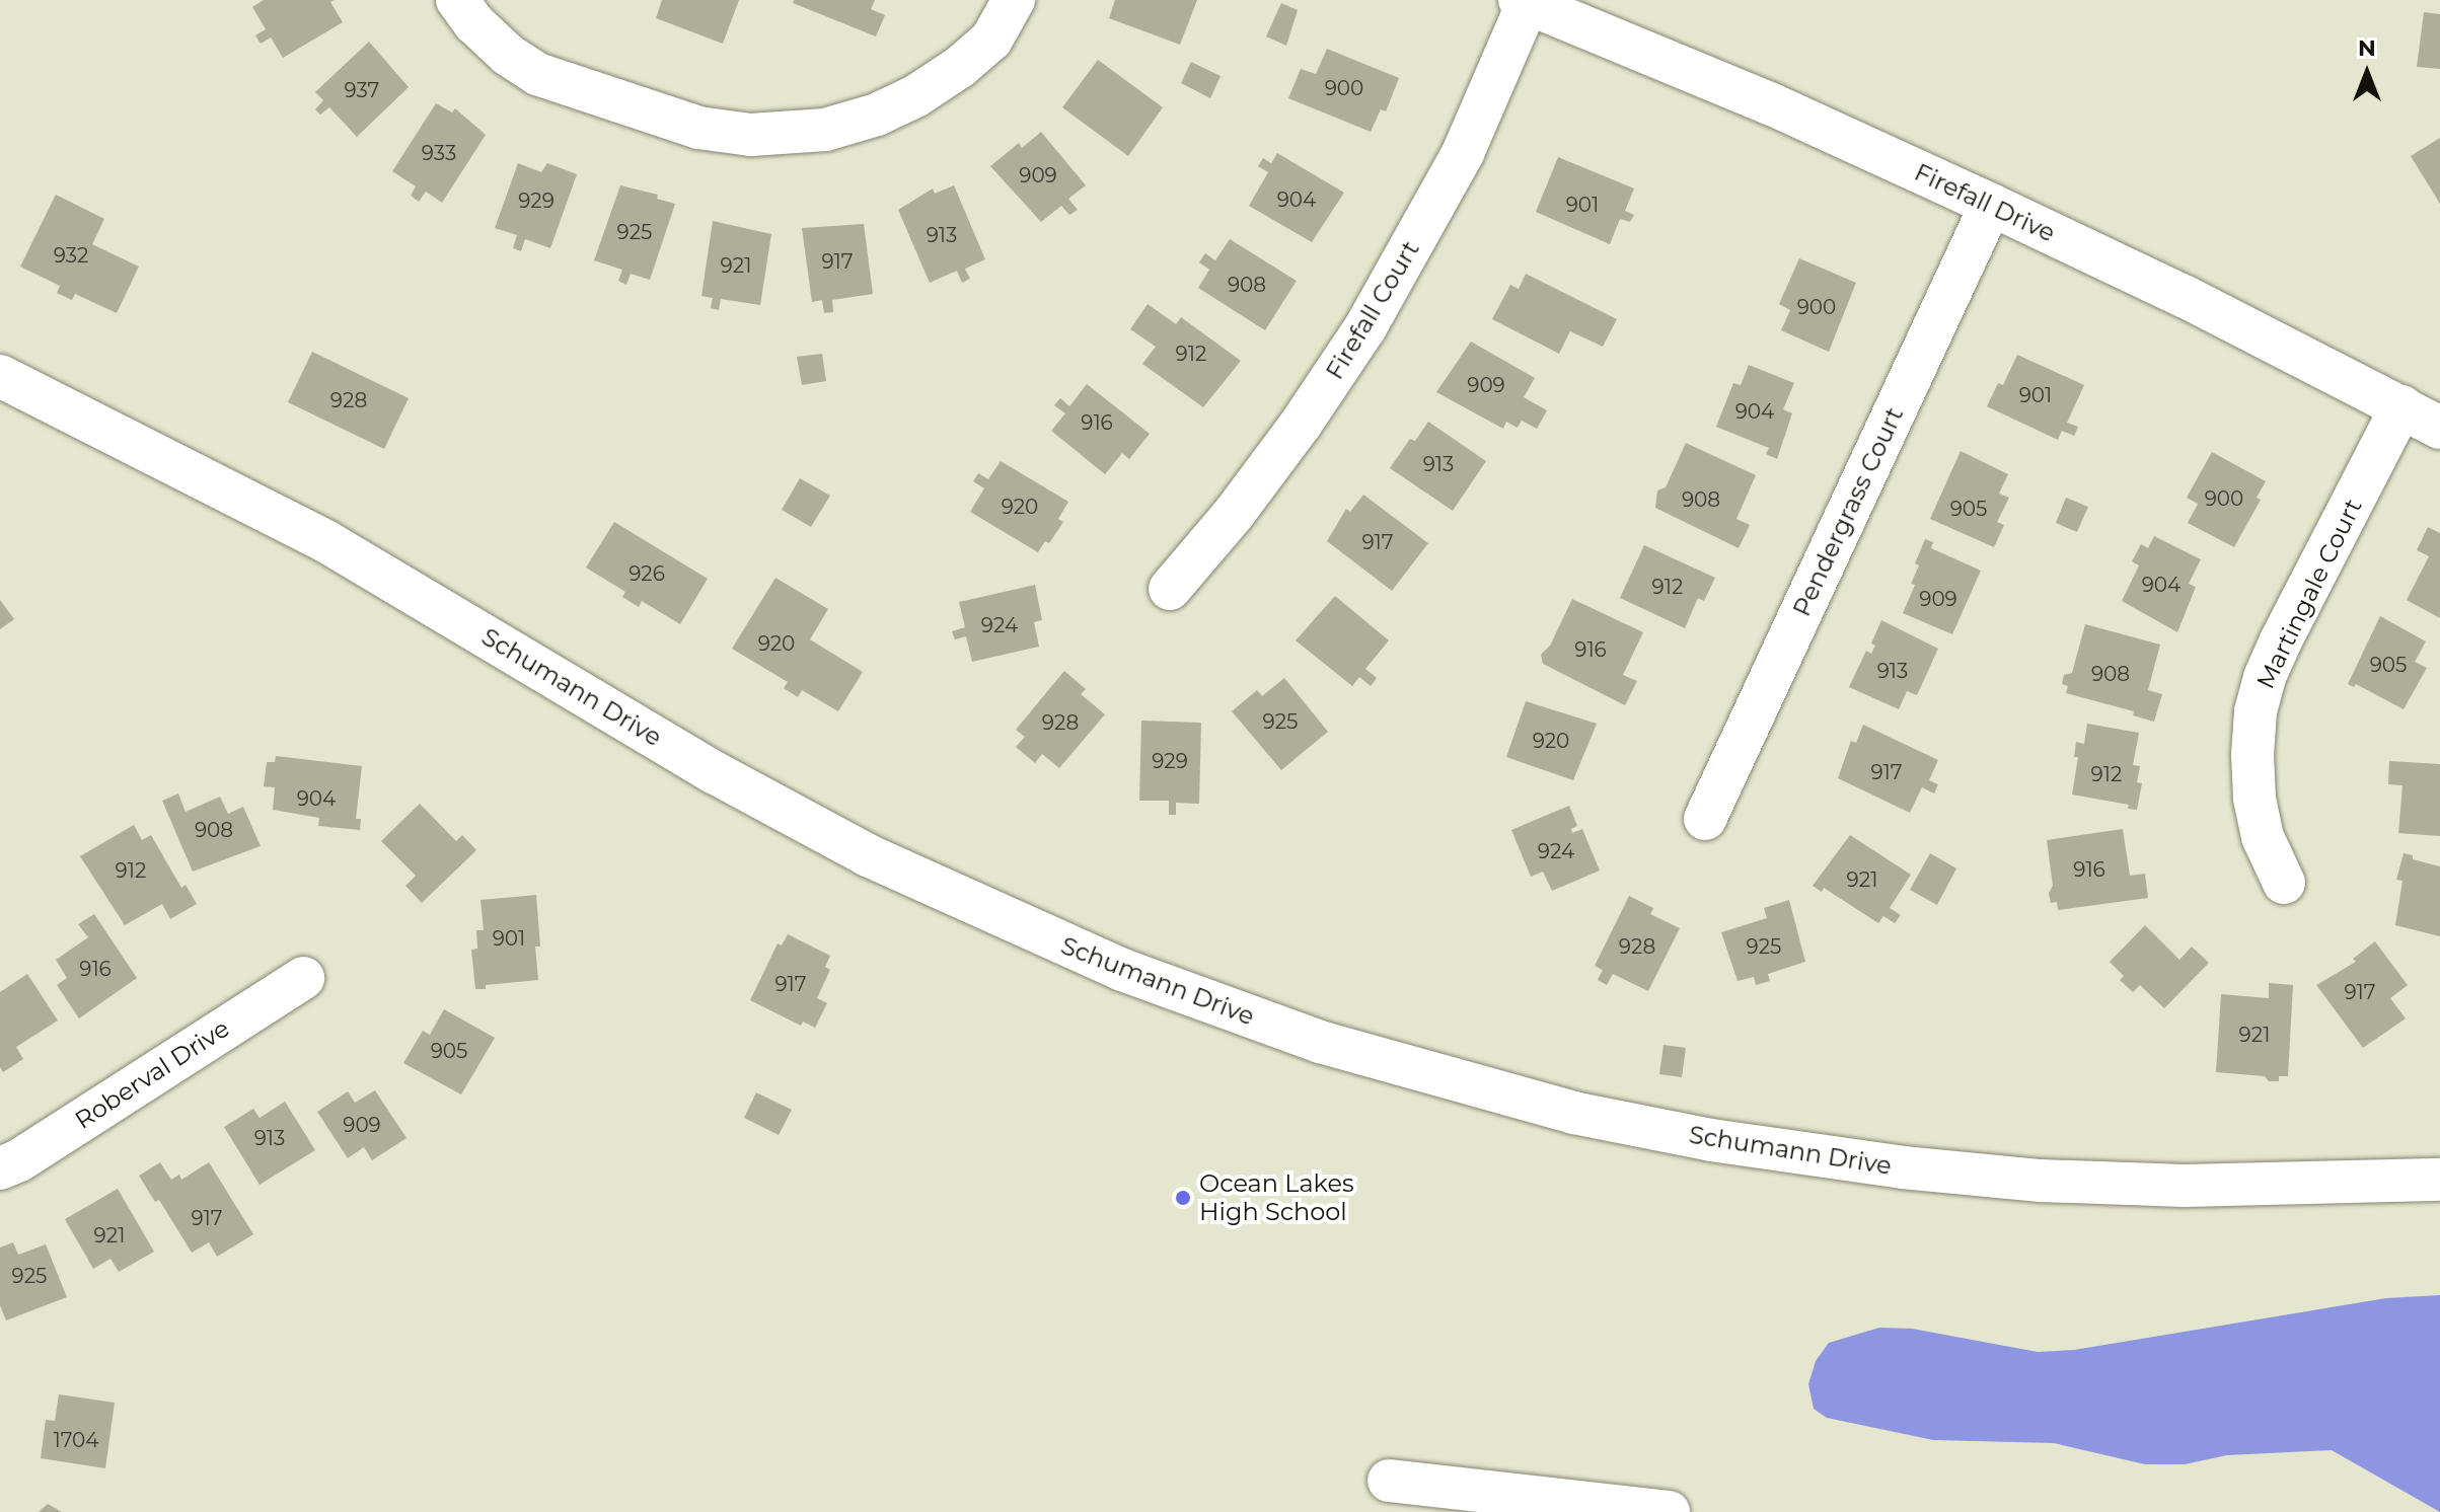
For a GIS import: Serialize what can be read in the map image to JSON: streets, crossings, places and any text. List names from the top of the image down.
{
  "streets": {
    "street": [
      "Firefall Drive",
      "Firefall Court",
      "Pendergrass Court",
      "Martingale Court",
      "Schumann Drive",
      "Roberval Drive"
    ]
  },
  "crossings": [
    ["Firefall Drive", "Firefall Court"],
    ["Firefall Drive", "Pendergrass Court"],
    ["Firefall Drive", "Martingale Court"]
  ],
  "places": ["Ocean Lakes High School"],
  "house_numbers": [
    "900",
    "937",
    "933",
    "909",
    "904",
    "929",
    "901",
    "925",
    "913",
    "932",
    "917",
    "921",
    "908",
    "900",
    "912",
    "909",
    "901",
    "928",
    "904",
    "916",
    "913",
    "900",
    "908",
    "920",
    "905",
    "917",
    "926",
    "904",
    "912",
    "909",
    "924",
    "920",
    "916",
    "905",
    "913",
    "908",
    "925",
    "928",
    "920",
    "929",
    "917",
    "912",
    "904",
    "908",
    "924",
    "916",
    "912",
    "921",
    "901",
    "928",
    "925",
    "916",
    "917",
    "917",
    "921",
    "905",
    "909",
    "913",
    "917",
    "921",
    "925",
    "1704"
  ],
  "north": "top"
}
